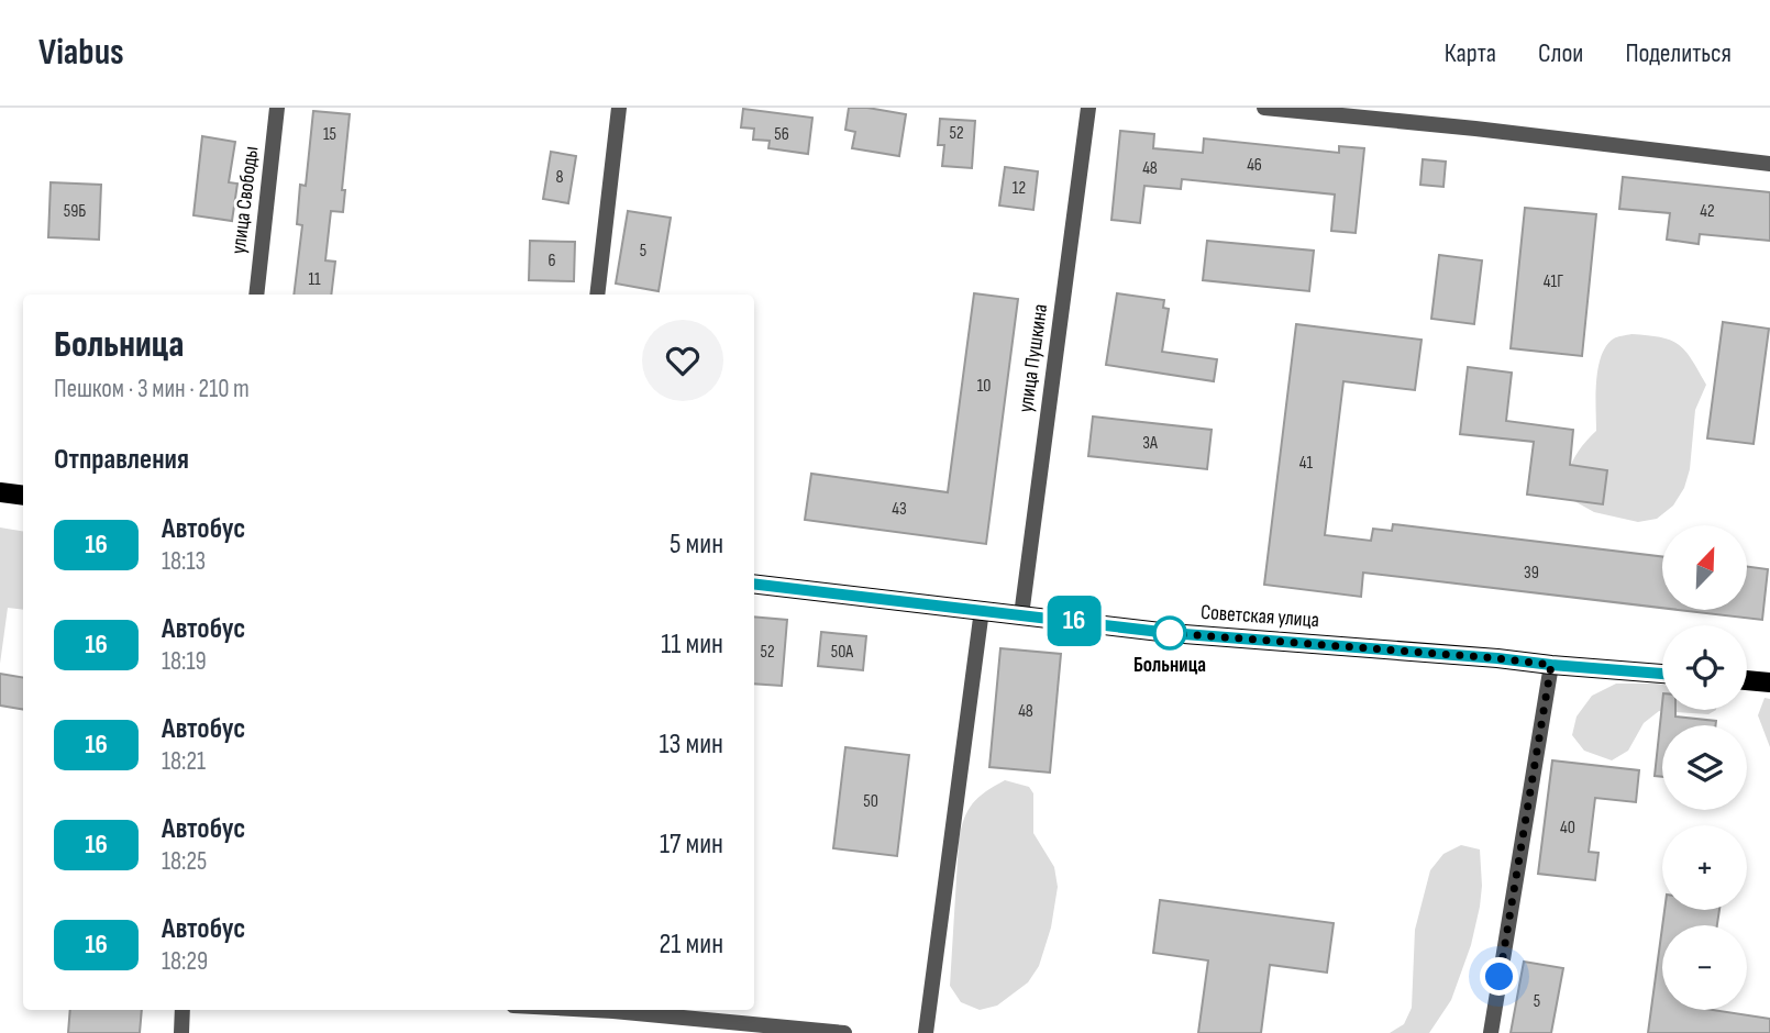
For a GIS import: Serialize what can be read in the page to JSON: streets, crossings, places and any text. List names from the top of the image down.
{
  "streets": {
    "main road": ["Советская улица"],
    "street": ["улица Свободы", "улица Пушкина"]
  },
  "crossings": [
    ["улица Пушкина", "Советская улица"]
  ],
  "places": ["Больница"],
  "lines": ["bus line 16"],
  "house_numbers": [
    "52",
    "15",
    "56",
    "46",
    "48",
    "8",
    "12",
    "59Б",
    "42",
    "5",
    "6",
    "11",
    "41Г",
    "10",
    "3А",
    "41",
    "43",
    "39",
    "52",
    "50А",
    "48",
    "50",
    "40",
    "5"
  ],
  "north": "top right",
  "page": {
    "header": "Viabus",
    "nav": ["Карта", "Слои", "Поделиться"],
    "on_map": "16",
    "heading": [
      ["Больница", "Пешком · 3 мин · 210 m"],
      "Отправления"
    ],
    "list": [
      {
        "mark": "16",
        "name": "Автобус",
        "note": "18:13",
        "value": "5 мин"
      },
      {
        "mark": "16",
        "name": "Автобус",
        "note": "18:19",
        "value": "11 мин"
      },
      {
        "mark": "16",
        "name": "Автобус",
        "note": "18:21",
        "value": "13 мин"
      },
      {
        "mark": "16",
        "name": "Автобус",
        "note": "18:25",
        "value": "17 мин"
      },
      {
        "mark": "16",
        "name": "Автобус",
        "note": "18:29",
        "value": "21 мин"
      }
    ],
    "map_buttons": ["+", "−"]
  }
}
